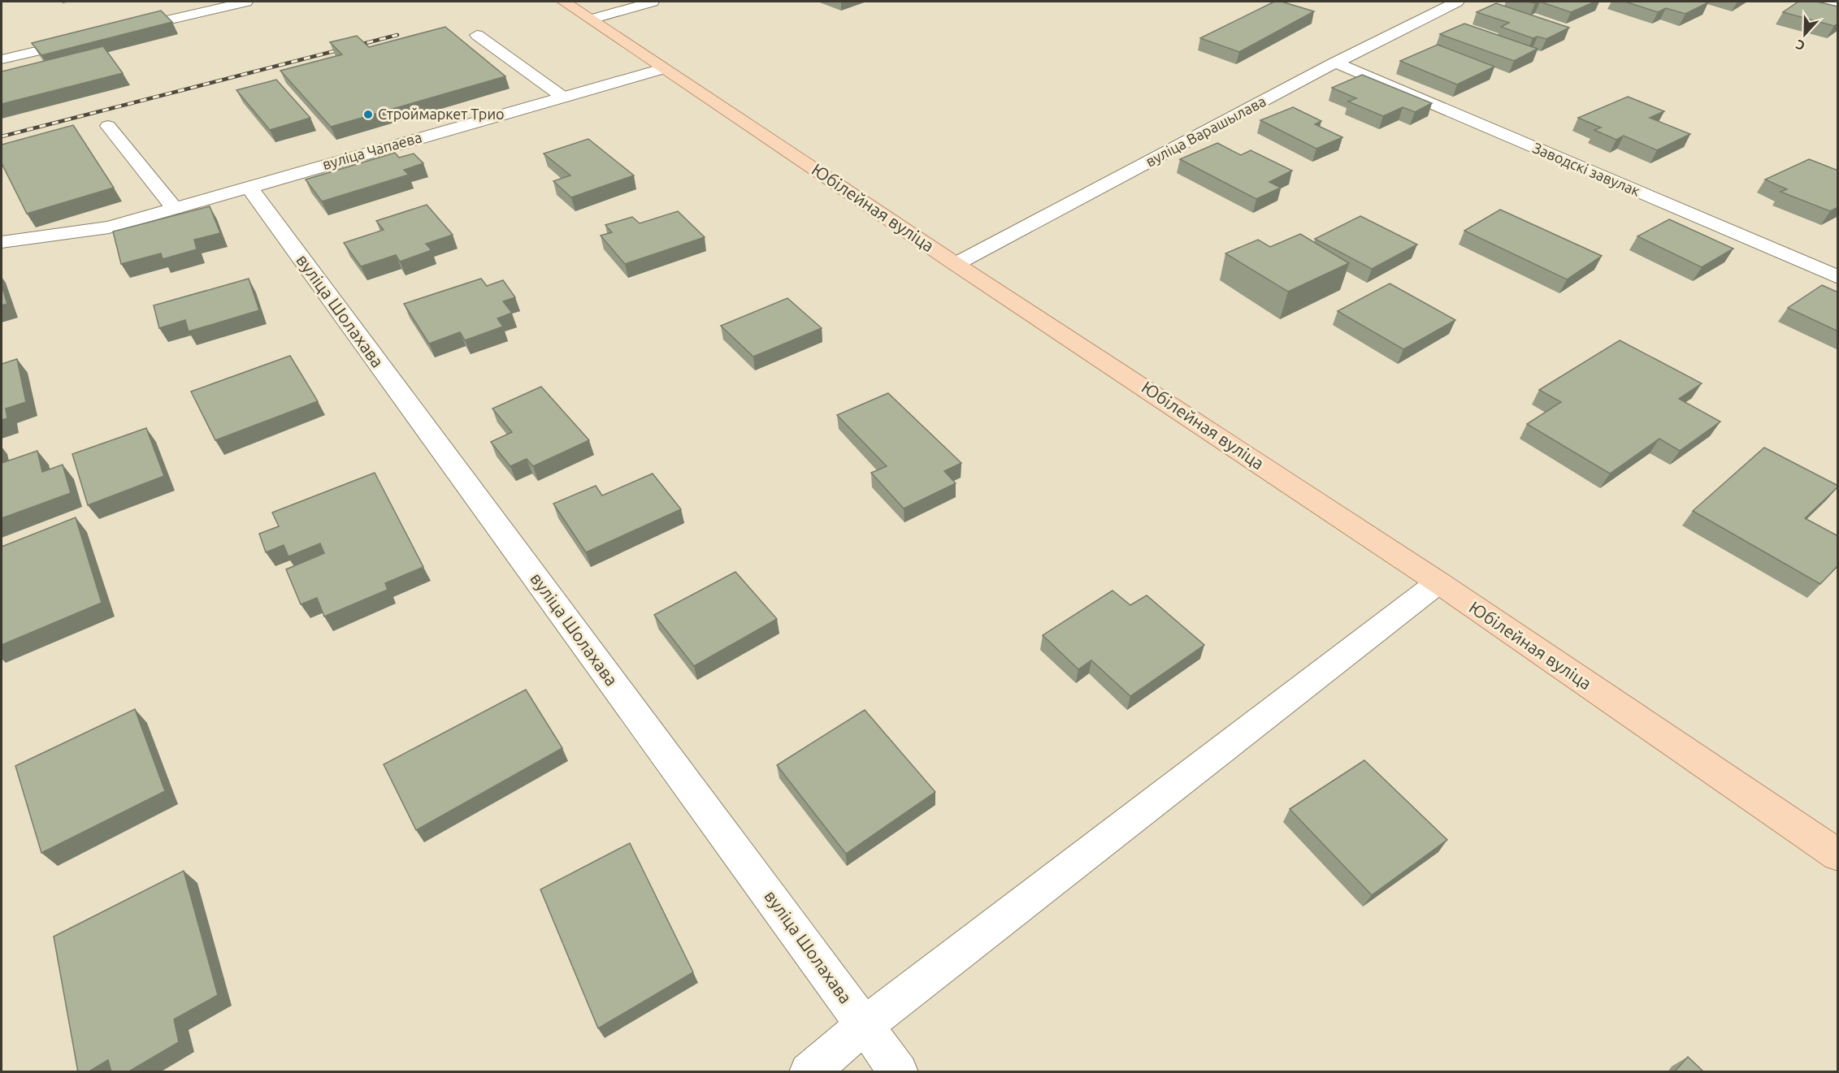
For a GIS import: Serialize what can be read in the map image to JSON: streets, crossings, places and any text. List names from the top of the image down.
{
  "streets": {
    "main road": ["Юбілейная вуліца"],
    "street": [
      "вуліца Варашылава",
      "вуліца Чапаева",
      "Заводскі завулак",
      "вуліца Шолахава"
    ]
  },
  "crossings": [
    ["вуліца Варашылава", "Заводскі завулак"],
    ["вуліца Варашылава", "Юбілейная вуліца"],
    ["вуліца Чапаева", "Юбілейная вуліца"],
    ["вуліца Чапаева", "вуліца Шолахава"]
  ],
  "places": ["Строймаркет Трио"],
  "north": "bottom"
}
